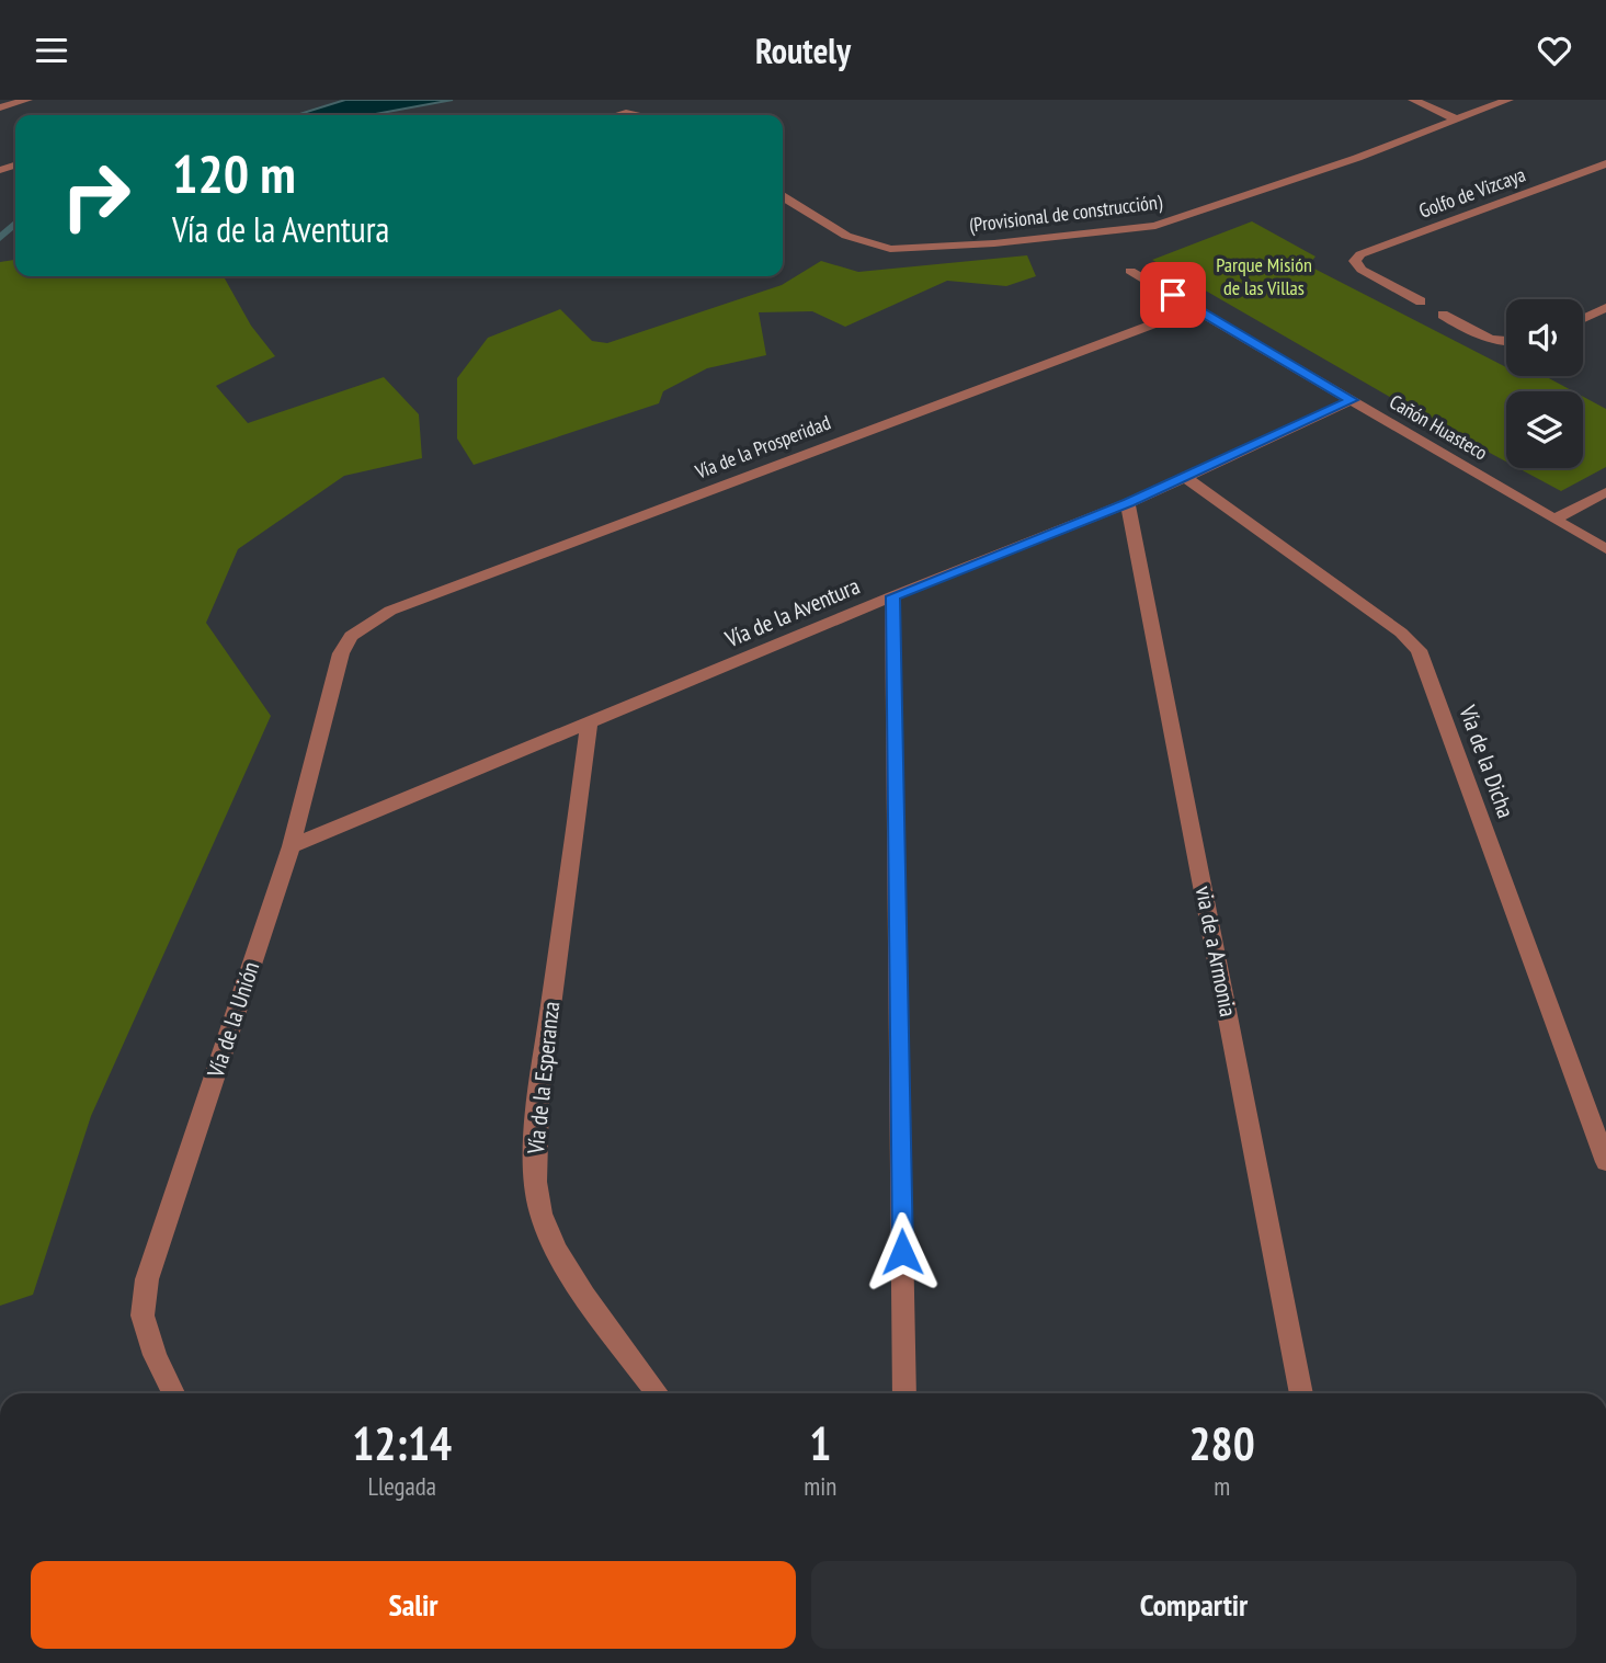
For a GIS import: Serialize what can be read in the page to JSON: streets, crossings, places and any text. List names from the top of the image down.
{
  "streets": {
    "street": [
      "Golfo de Vizcaya",
      "(Provisional de construcción)",
      "Cañón Huasteco",
      "Vía de la Prosperidad",
      "Vía de la Aventura",
      "Vía de la Dicha",
      "via de a Armonia",
      "Vía de la Unión",
      "Vía de la Esperanza"
    ]
  },
  "crossings": [
    ["Cañón Huasteco", "Vía de la Prosperidad"],
    ["Cañón Huasteco", "Vía de la Aventura"],
    ["Vía de la Prosperidad", "Vía de la Unión"],
    ["Vía de la Aventura", "Vía de la Dicha"],
    ["Vía de la Aventura", "via de a Armonia"],
    ["Vía de la Aventura", "Vía de la Unión"],
    ["Vía de la Aventura", "Vía de la Esperanza"]
  ],
  "parks": ["Parque Misión de las Villas"],
  "page": {
    "header": "Routely",
    "turn": ["120 m", "Vía de la Aventura"],
    "eta": [
      "12:14",
      "Llegada",
      "1",
      "min",
      "280",
      "m"
    ],
    "buttons": ["Salir", "Compartir"]
  }
}
